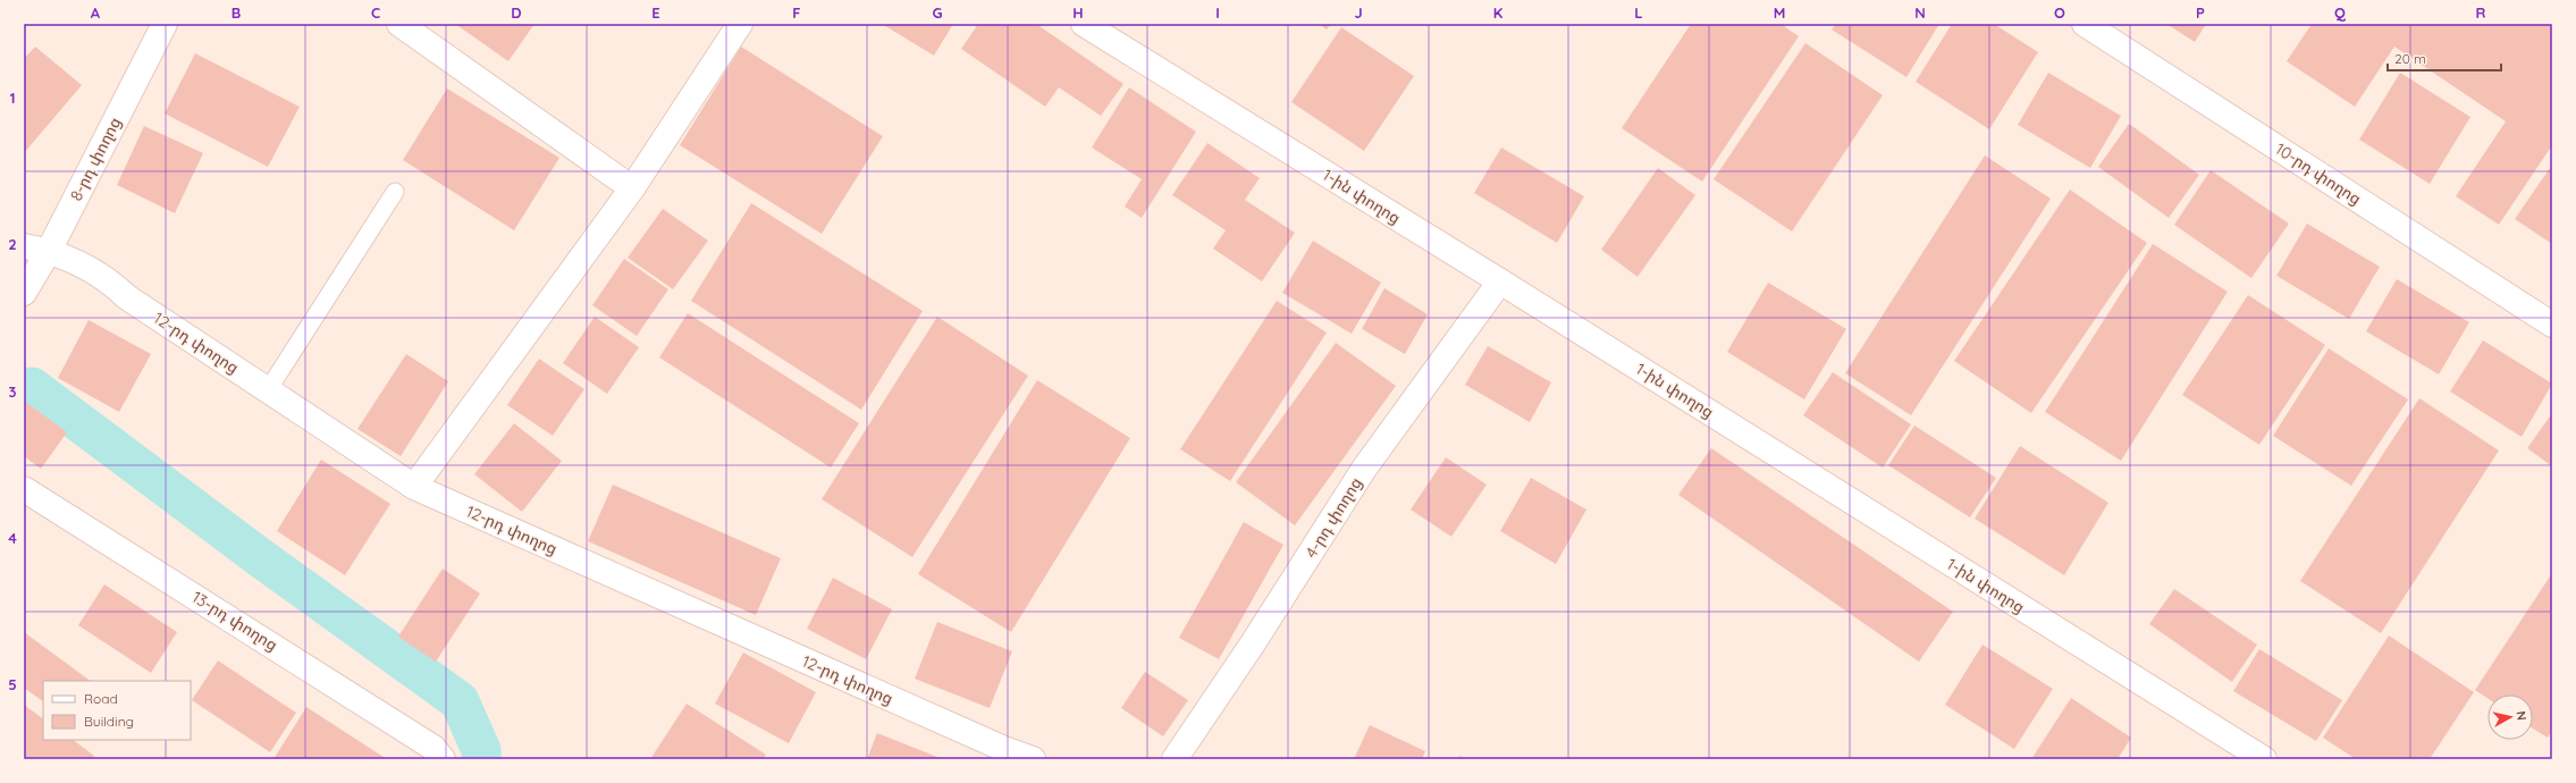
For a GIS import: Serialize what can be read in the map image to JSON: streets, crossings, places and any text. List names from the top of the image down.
{
  "streets": {
    "street": [
      "8-րդ փողոց",
      "10-րդ փողոց",
      "1-ին փողոց",
      "12-րդ փողոց",
      "4-րդ փողոց",
      "13-րդ փողոց"
    ]
  },
  "crossings": [
    ["8-րդ փողոց", "12-րդ փողոց"],
    ["1-ին փողոց", "4-րդ փողոց"]
  ],
  "legend": ["Road", "Building"],
  "scale_bar": "20 m",
  "north": "right",
  "grid": {
    "columns": [
      "A",
      "B",
      "C",
      "D",
      "E",
      "F",
      "G",
      "H",
      "I",
      "J",
      "K",
      "L",
      "M",
      "N",
      "O",
      "P",
      "Q",
      "R"
    ],
    "rows": [
      "1",
      "2",
      "3",
      "4",
      "5"
    ]
  }
}
